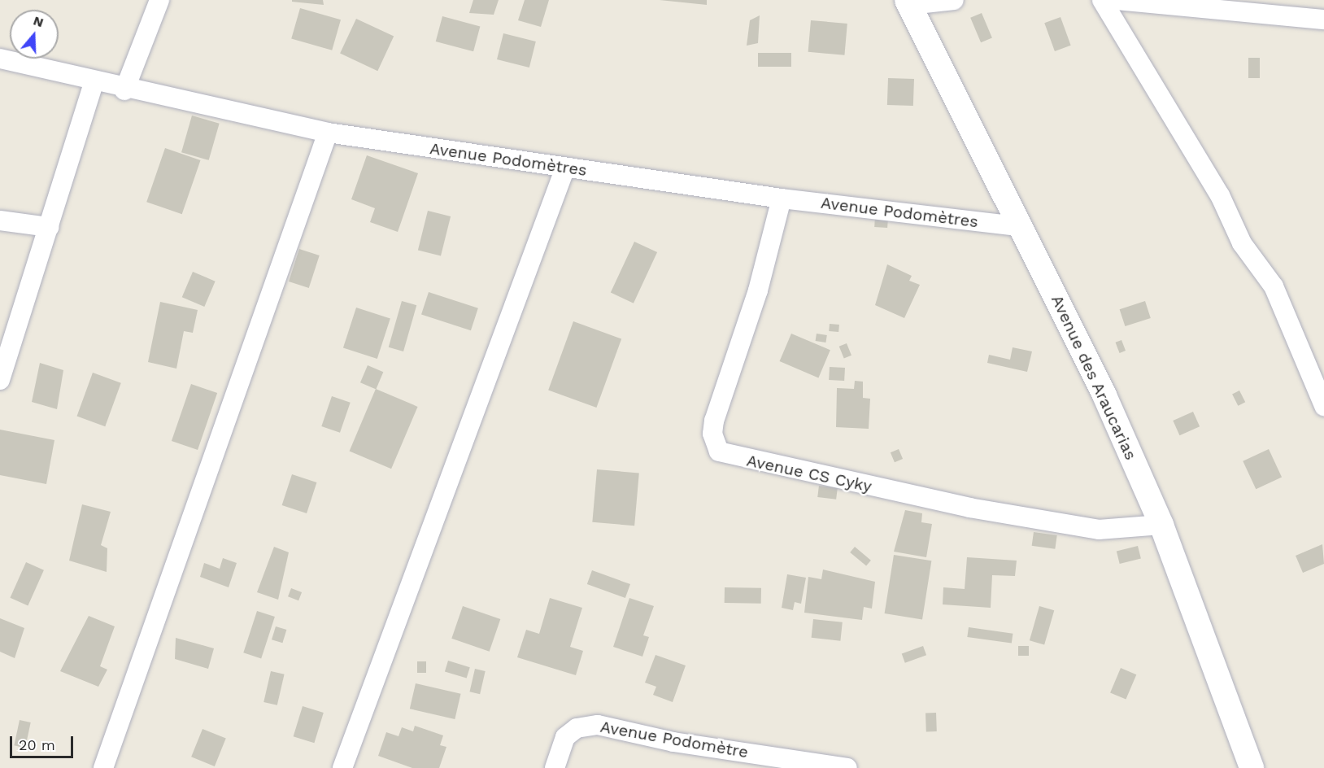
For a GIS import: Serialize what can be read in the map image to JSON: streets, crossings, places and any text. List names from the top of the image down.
{
  "streets": {
    "street": [
      "Avenue Podomètres",
      "Avenue des Araucarias",
      "Avenue CS Cyky",
      "Avenue Podomètre"
    ]
  },
  "crossings": [
    ["Avenue Podomètres", "Avenue des Araucarias"],
    ["Avenue Podomètres", "Avenue CS Cyky"],
    ["Avenue des Araucarias", "Avenue CS Cyky"]
  ],
  "scale_bar": "20 m",
  "north": "top"
}
